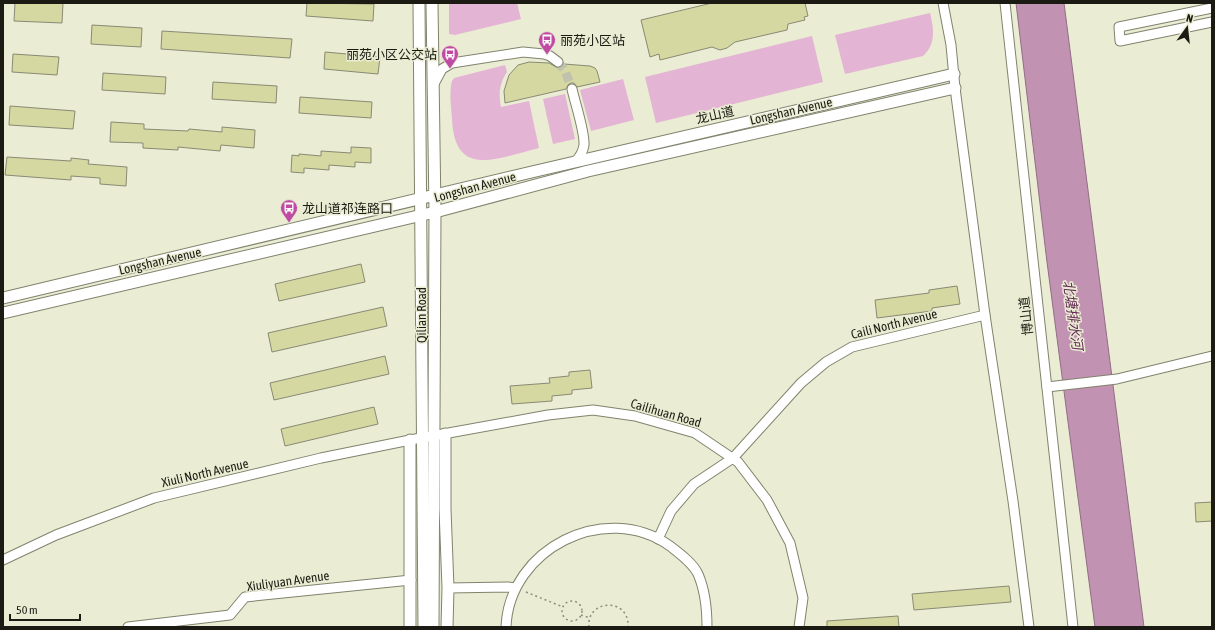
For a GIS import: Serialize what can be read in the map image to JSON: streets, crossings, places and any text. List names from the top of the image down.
{
  "streets": {
    "main road": ["Longshan Avenue", "龙山道", "Qilian Road"],
    "street": [
      "博山道",
      "Caili North Avenue",
      "Cailihuan Road",
      "Xiuli North Avenue",
      "Xiuliyuan Avenue"
    ]
  },
  "crossings": [
    ["Longshan Avenue", "龙山道"],
    ["Longshan Avenue", "Qilian Road"],
    ["Qilian Road", "Cailihuan Road"],
    ["Qilian Road", "Xiuli North Avenue"],
    ["Caili North Avenue", "Cailihuan Road"],
    ["Cailihuan Road", "Xiuli North Avenue"]
  ],
  "water": ["北塘排水河"],
  "places": {
    "bus stop": ["丽苑小区站", "丽苑小区公交站", "龙山道祁连路口"]
  },
  "scale_bar": "50 m",
  "north": "top"
}
